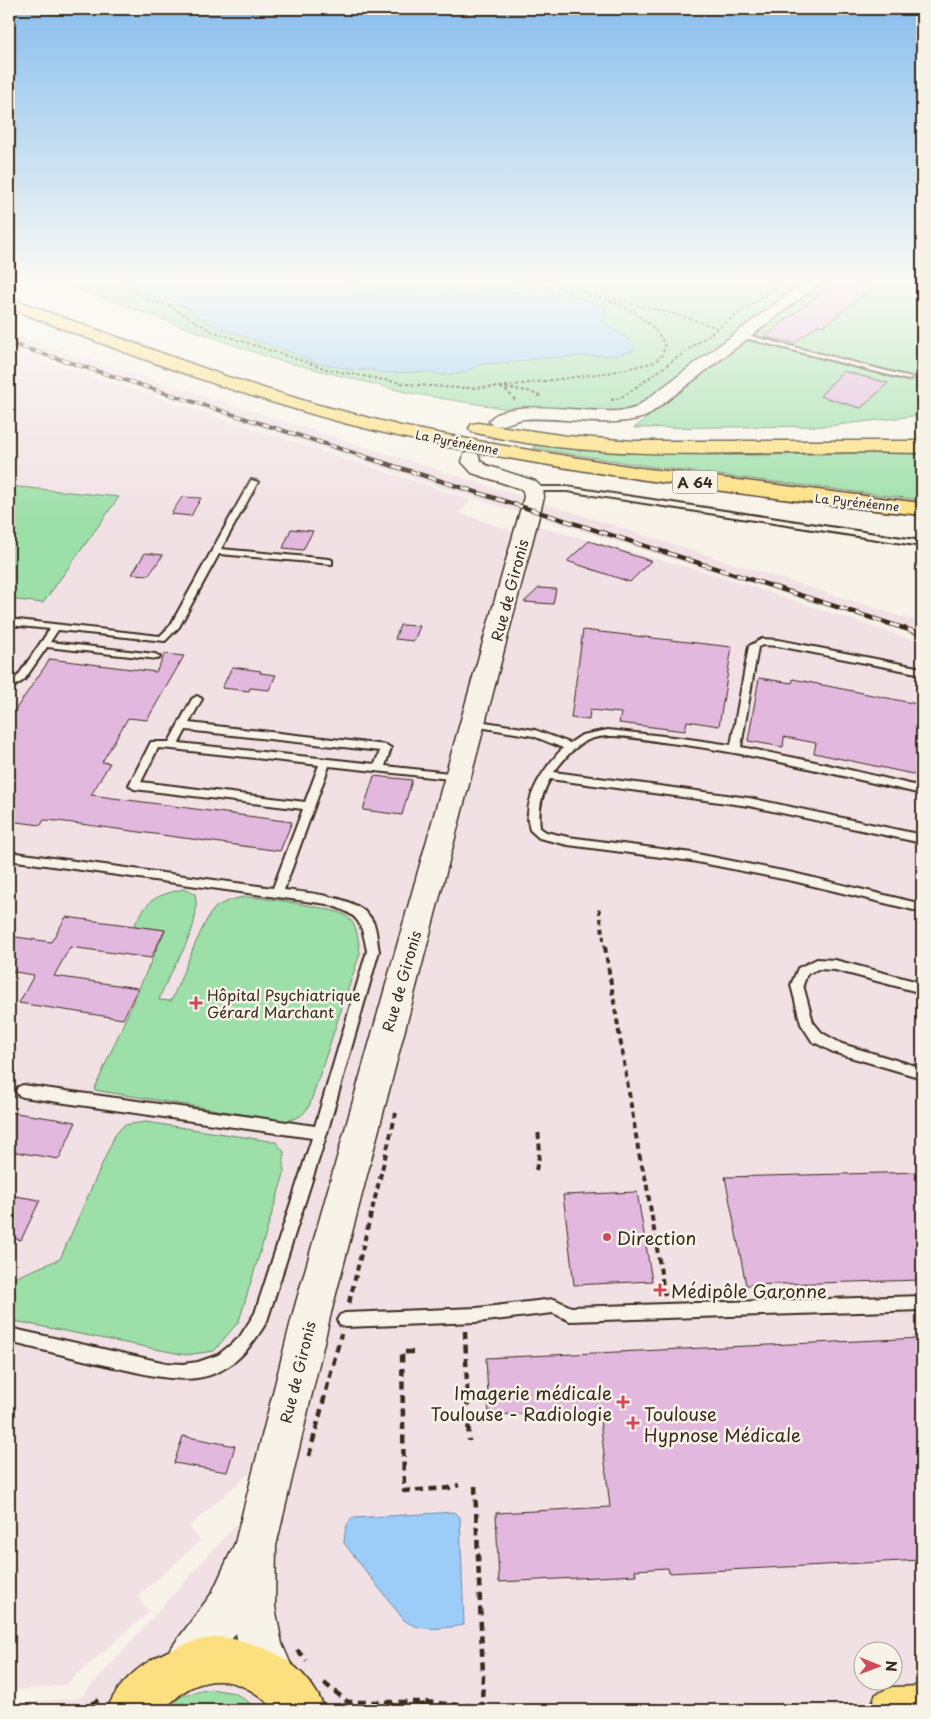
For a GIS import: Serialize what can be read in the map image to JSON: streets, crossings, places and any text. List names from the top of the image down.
{
  "streets": {
    "main road": ["La Pyrénéenne", "A 64"],
    "street": ["Rue de Gironis"]
  },
  "places": {
    "health": [
      "Hôpital Psychiatrique Gérard Marchant",
      "Médipôle Garonne",
      "Imagerie médicale Toulouse - Radiologie",
      "Toulouse Hypnose Médicale"
    ],
    "other": ["Direction"]
  },
  "north": "right"
}
